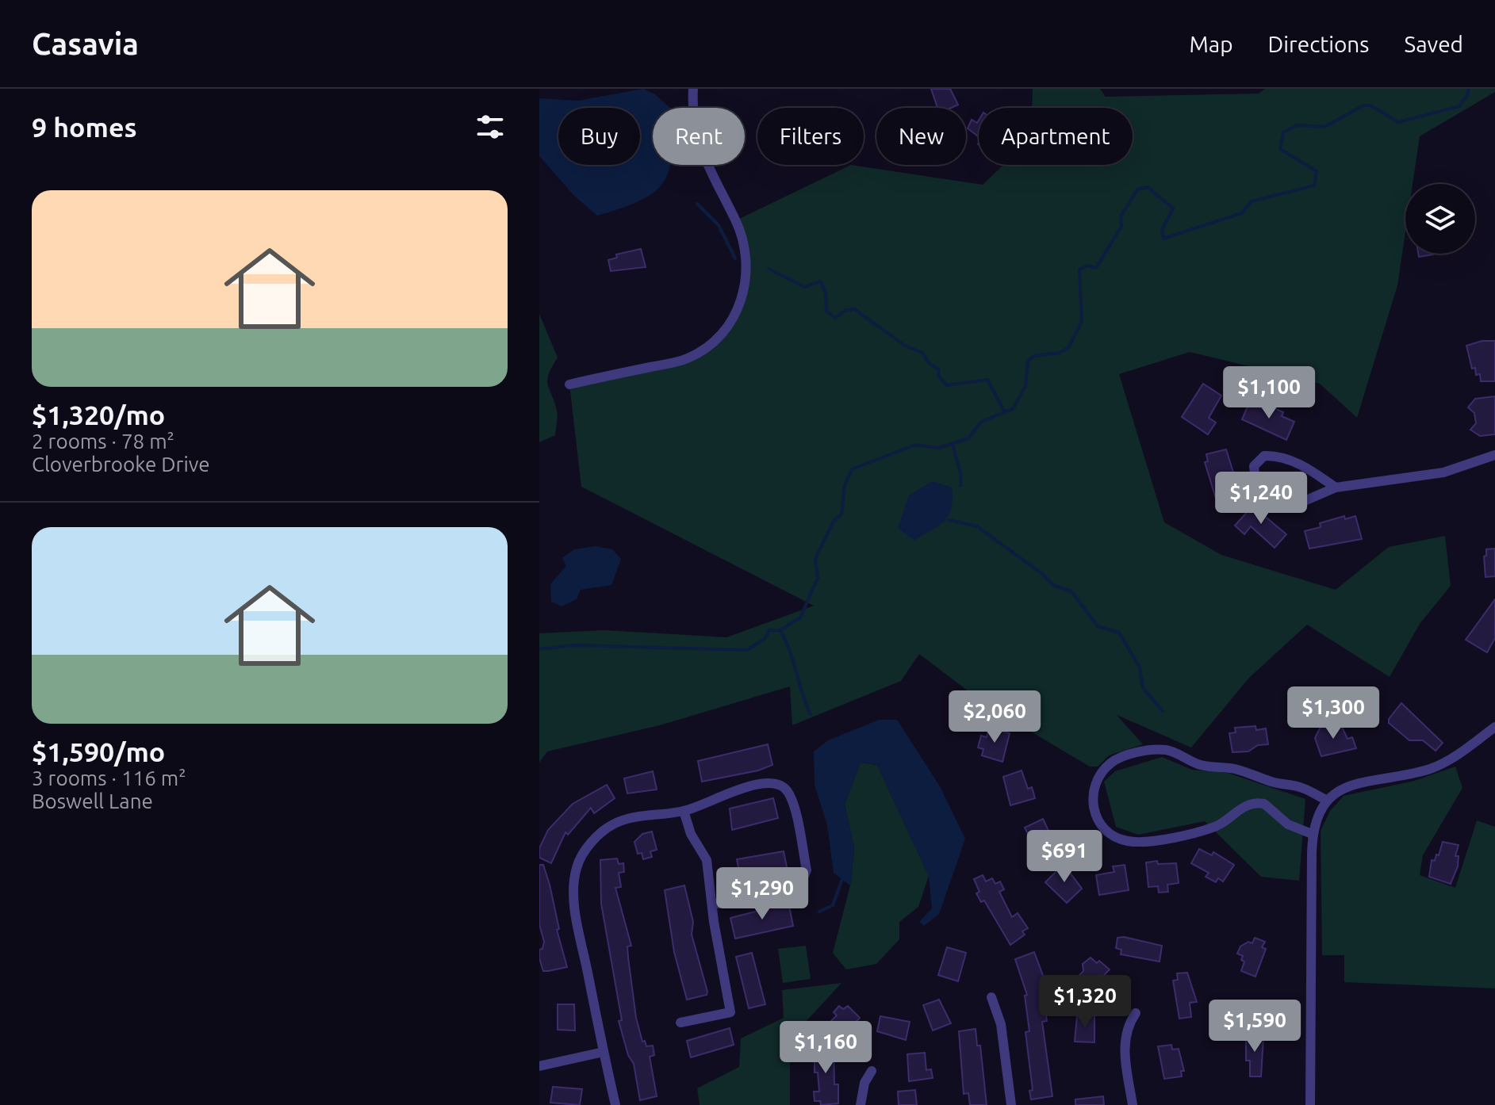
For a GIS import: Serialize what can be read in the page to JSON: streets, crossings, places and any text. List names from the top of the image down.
{
  "page": {
    "header": "Casavia",
    "nav": ["Map", "Directions", "Saved"],
    "heading": "9 homes",
    "chip": [
      "Buy",
      "Rent",
      "Filters",
      "New",
      "Apartment"
    ],
    "list": [
      {
        "name": "$1,320/mo",
        "note": "2 rooms · 78 m² · Cloverbrooke Drive"
      },
      {
        "name": "$1,590/mo",
        "note": "3 rooms · 116 m² · Boswell Lane"
      }
    ],
    "price": [
      "$1,100",
      "$1,240",
      "$1,300",
      "$2,060",
      "$691",
      "$1,290",
      "$1,320",
      "$1,590",
      "$1,160"
    ]
  }
}
